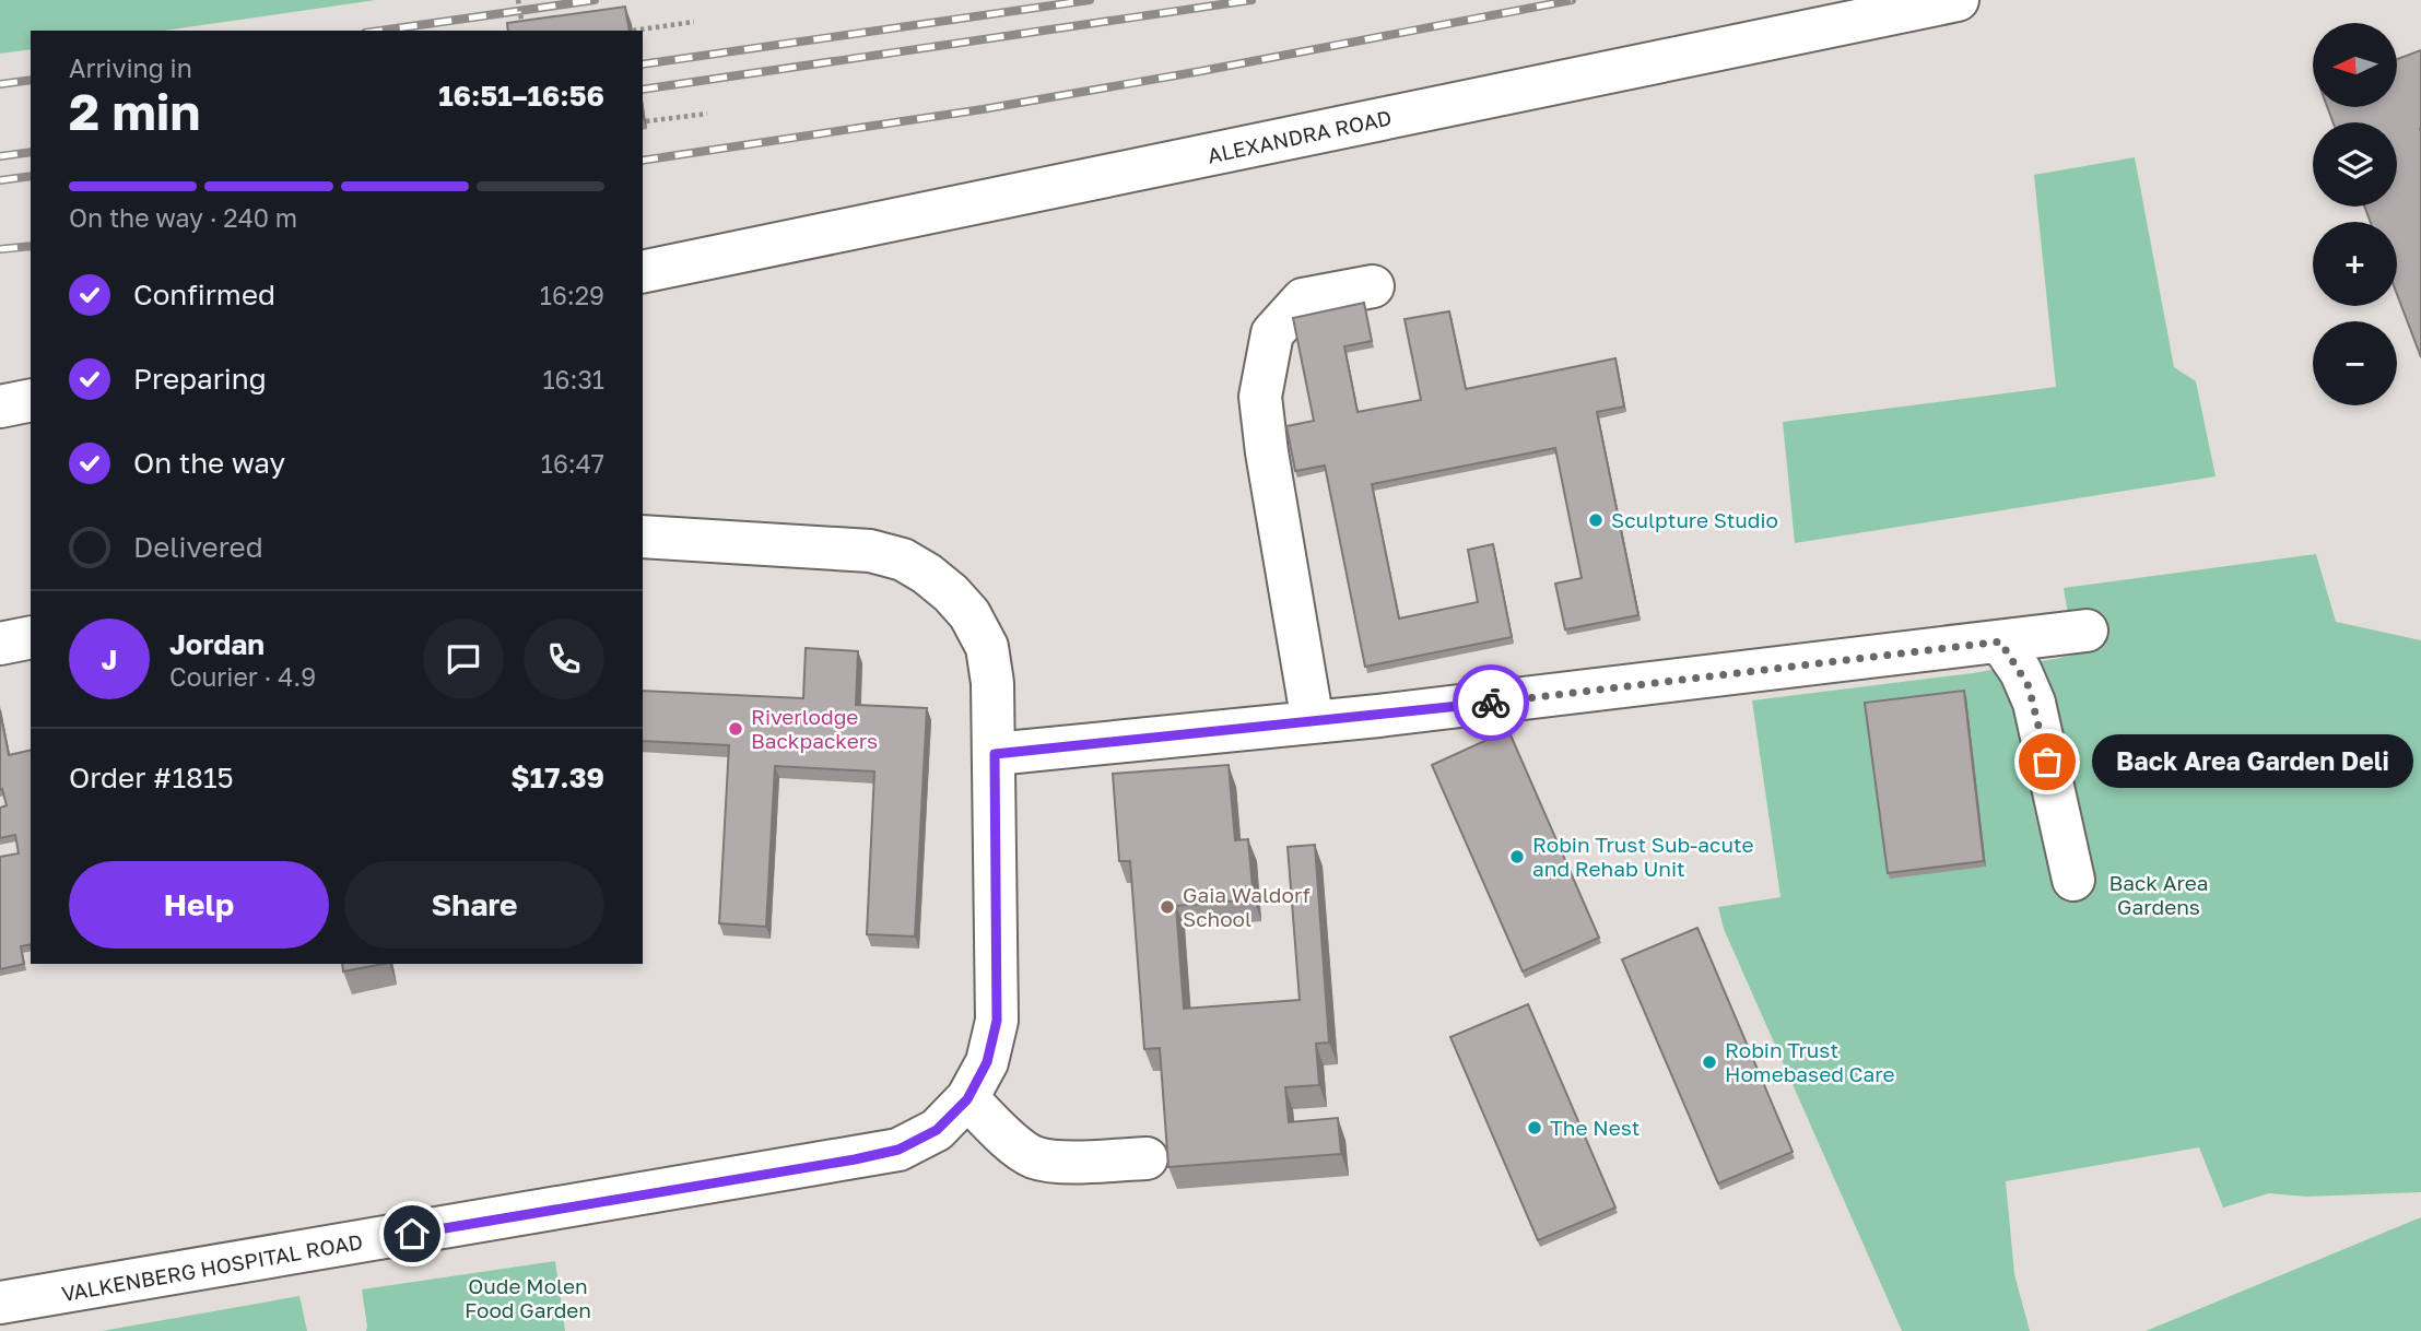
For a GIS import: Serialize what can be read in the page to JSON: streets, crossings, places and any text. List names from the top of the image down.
{
  "streets": {
    "street": ["ALEXANDRA ROAD", "VALKENBERG HOSPITAL ROAD"]
  },
  "parks": ["Back Area Gardens", "Oude Molen Food Garden"],
  "places": [
    "Sculpture Studio",
    "Riverlodge Backpackers",
    "Back Area Garden Deli",
    "Robin Trust Sub-acute and Rehab Unit",
    "Gaia Waldorf School",
    "Robin Trust Homebased Care",
    "The Nest"
  ],
  "north": "left",
  "page": {
    "map_buttons": ["+", "−"],
    "heading": ["2 min", "Arriving in", "16:51–16:56"],
    "panel": [
      "Jordan",
      "Courier · 4.9",
      "Order #1815",
      "$17.39"
    ],
    "bar": "On the way · 240 m",
    "list": [
      ["Confirmed", "16:29"],
      ["Preparing", "16:31"],
      ["On the way", "16:47"],
      "Delivered"
    ],
    "round": "J",
    "bubble": "Back Area Garden Deli",
    "buttons": ["Help", "Share"]
  }
}
